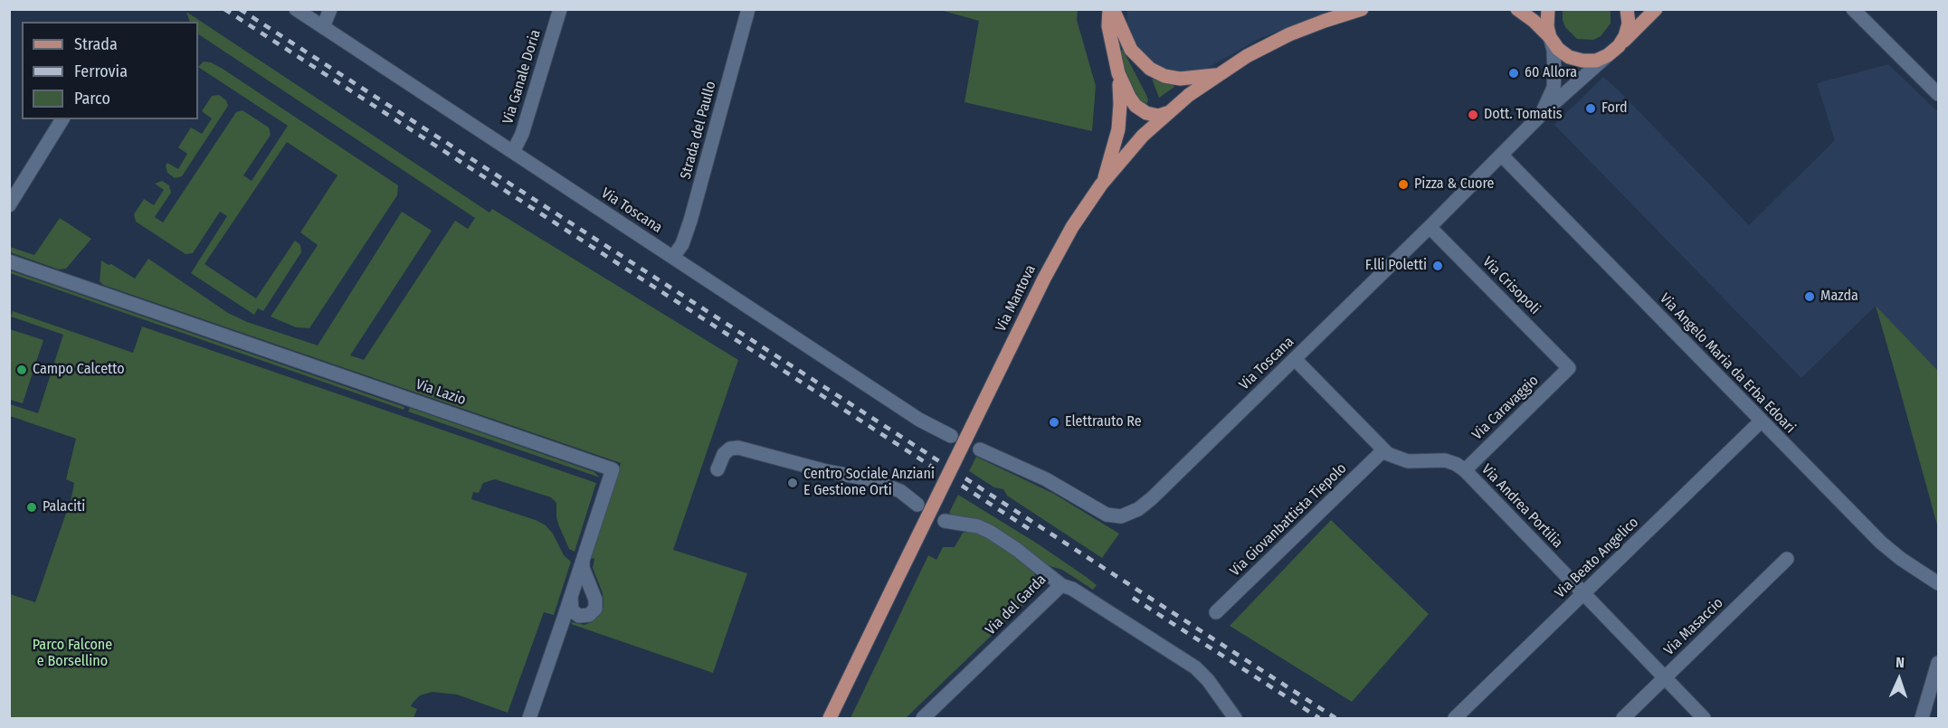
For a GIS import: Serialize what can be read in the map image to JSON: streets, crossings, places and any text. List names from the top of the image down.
{
  "streets": {
    "main road": ["Via Mantova"],
    "street": [
      "Via Ganale Doria",
      "Strada del Paullo",
      "Via Toscana",
      "Via Crisopoli",
      "Via Angelo Maria da Erba Edoari",
      "Via Lazio",
      "Via Caravaggio",
      "Via Andrea Portilia",
      "Via Giovanbattista Tiepolo",
      "Via Beato Angelico",
      "Via del Garda",
      "Via Masaccio"
    ]
  },
  "crossings": [
    ["Via Ganale Doria", "Via Toscana"],
    ["Strada del Paullo", "Via Toscana"],
    ["Via Toscana", "Via Crisopoli"],
    ["Via Toscana", "Via Angelo Maria da Erba Edoari"],
    ["Via Toscana", "Via Andrea Portilia"],
    ["Via Crisopoli", "Via Caravaggio"],
    ["Via Angelo Maria da Erba Edoari", "Via Beato Angelico"],
    ["Via Caravaggio", "Via Andrea Portilia"],
    ["Via Andrea Portilia", "Via Giovanbattista Tiepolo"],
    ["Via Andrea Portilia", "Via Beato Angelico"],
    ["Via Andrea Portilia", "Via Masaccio"]
  ],
  "parks": ["Parco Falcone e Borsellino"],
  "places": [
    "60 Allora",
    "Ford",
    "Dott. Tomatis",
    "Pizza & Cuore",
    "F.lli Poletti",
    "Mazda",
    "Campo Calcetto",
    "Elettrauto Re",
    "Centro Sociale Anziani E Gestione Orti",
    "Palaciti"
  ],
  "legend": ["Strada", "Ferrovia", "Parco"],
  "north": "top"
}
